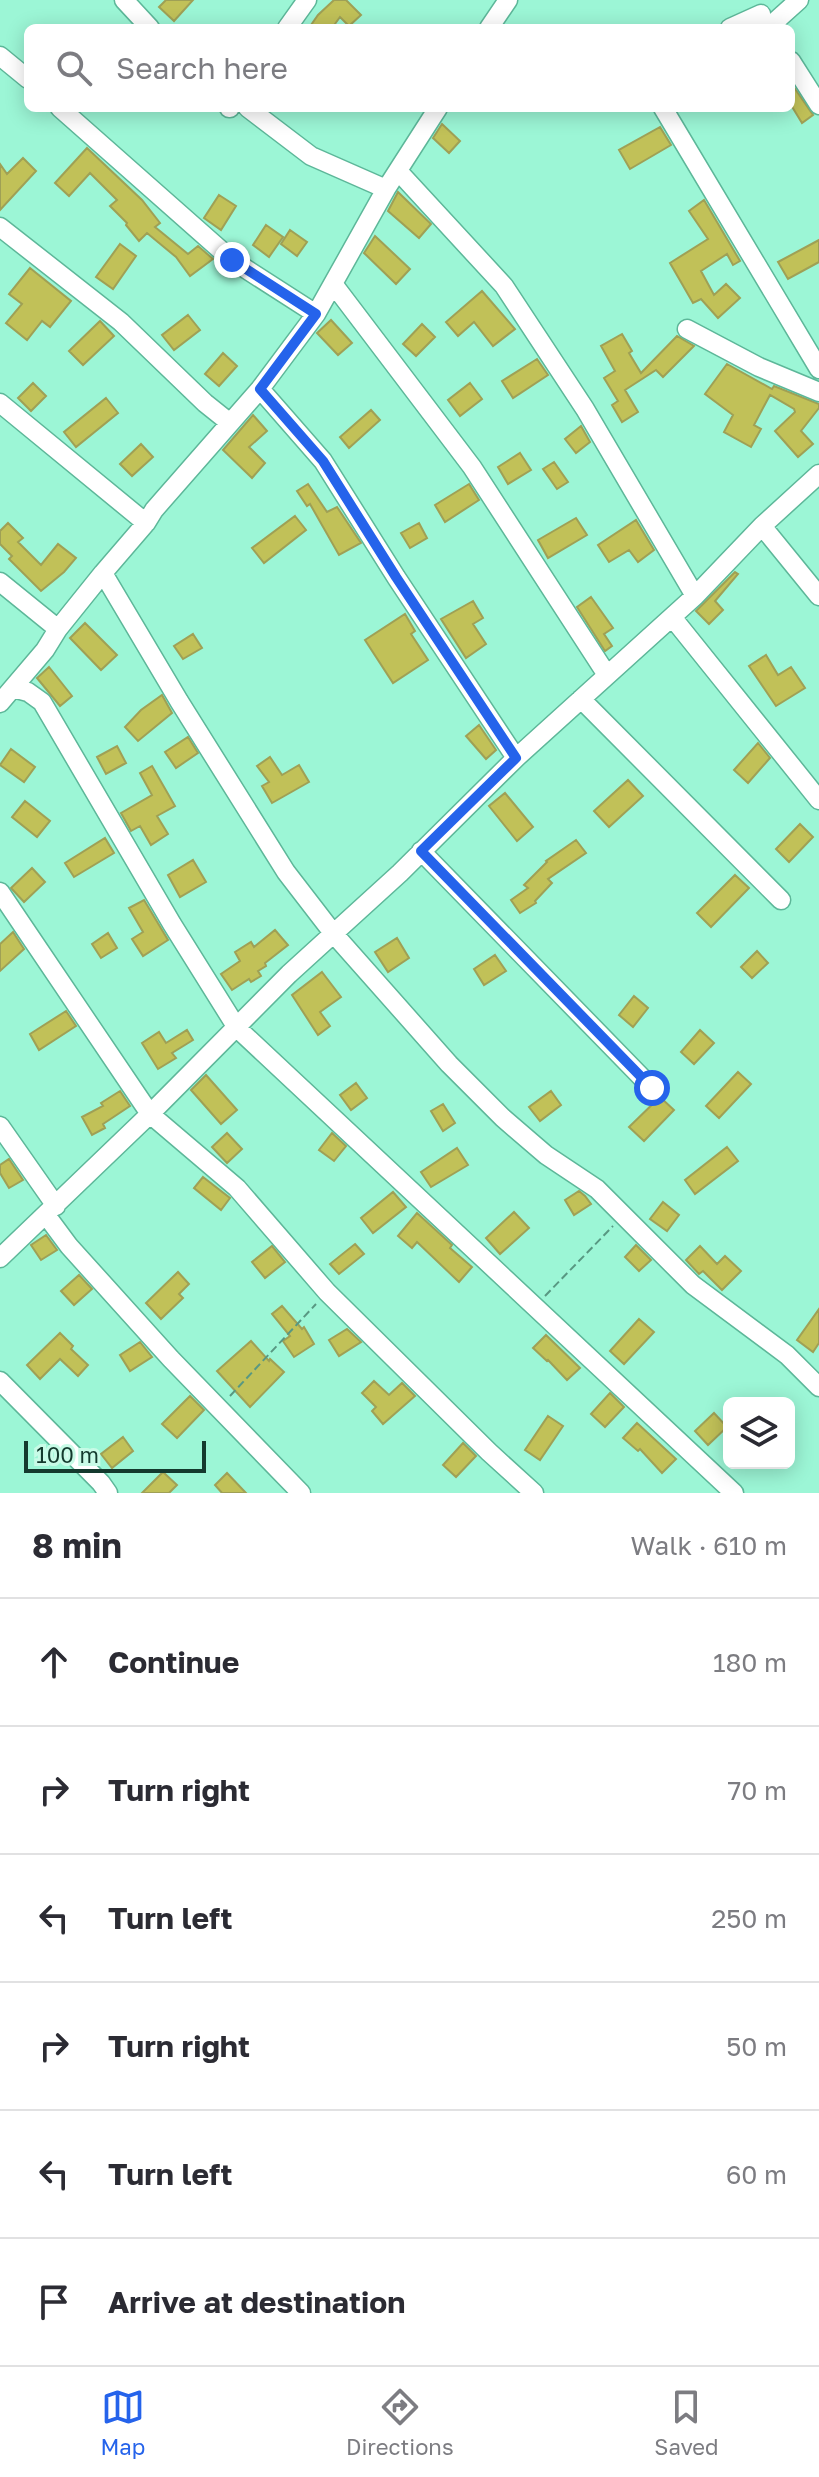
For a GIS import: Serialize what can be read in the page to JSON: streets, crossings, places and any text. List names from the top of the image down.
{
  "scale_bar": "100 m",
  "page": {
    "search": "Search here",
    "scale": "100 m",
    "heading": ["8 min", "Walk · 610 m"],
    "list": [
      ["Continue", "180 m"],
      ["Turn right", "70 m"],
      ["Turn left", "250 m"],
      ["Turn right", "50 m"],
      ["Turn left", "60 m"],
      "Arrive at destination"
    ],
    "nav": ["Map", "Directions", "Saved"]
  }
}
